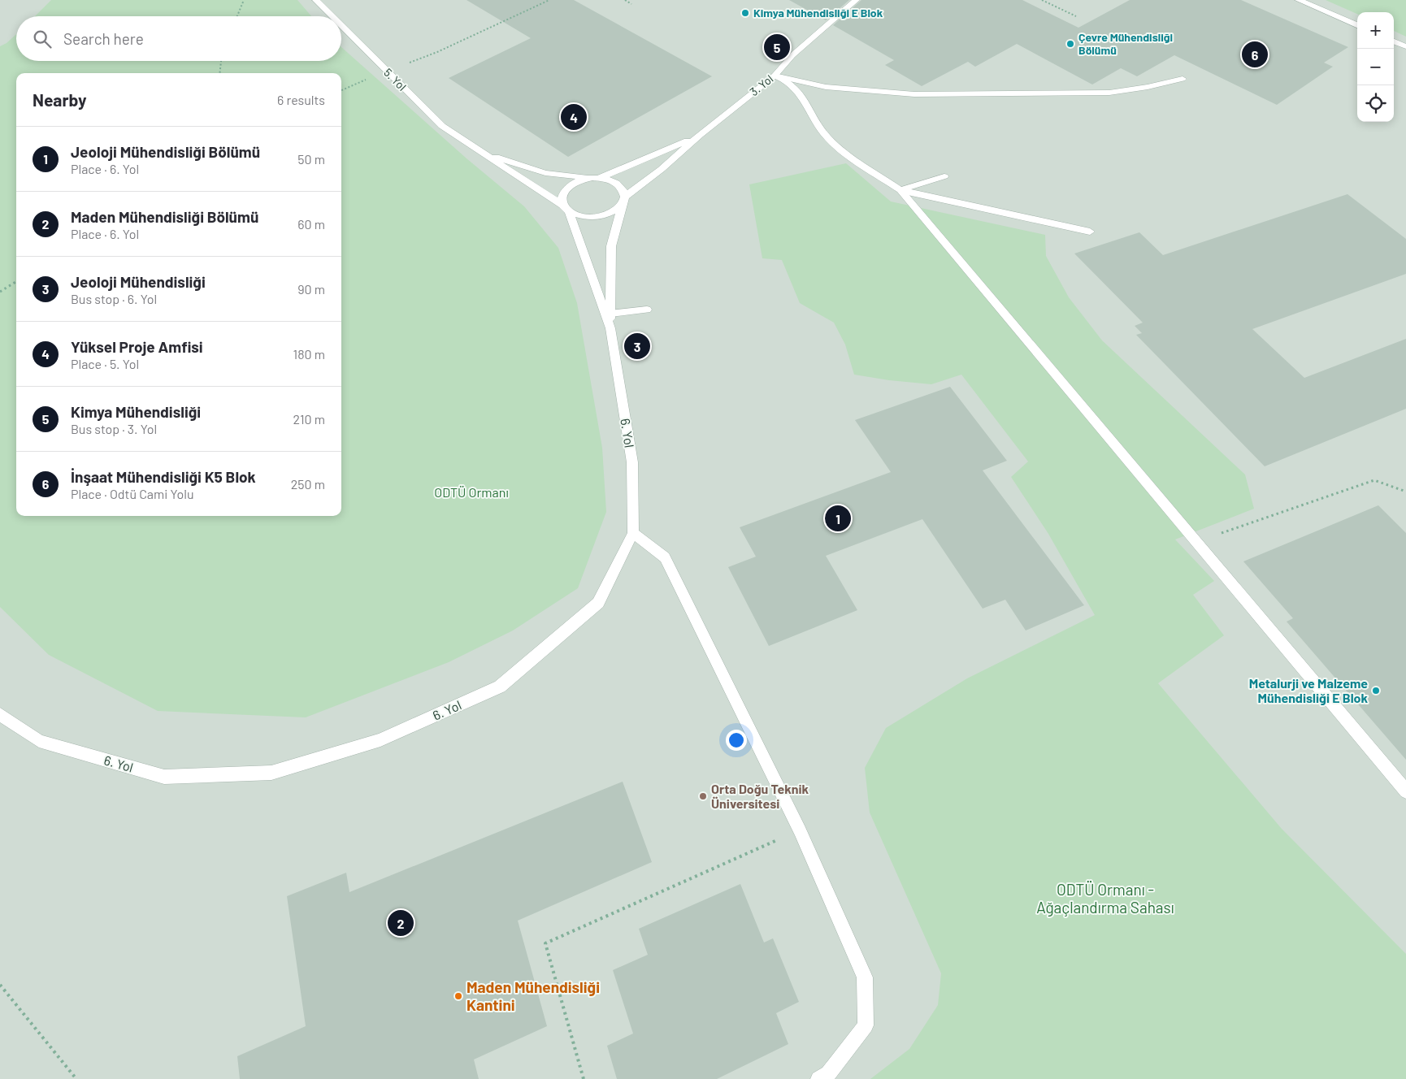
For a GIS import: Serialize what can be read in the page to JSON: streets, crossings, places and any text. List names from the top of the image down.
{
  "streets": {
    "street": ["5. Yol", "3. Yol", "6. Yol"]
  },
  "crossings": [
    ["5. Yol", "3. Yol"],
    ["5. Yol", "6. Yol"],
    ["3. Yol", "6. Yol"]
  ],
  "parks": ["ODTÜ Ormanı", "ODTÜ Ormanı - Ağaçlandırma Sahası"],
  "places": [
    "Kimya Mühendisliği E Blok",
    "Çevre Mühendisliği Bölümü",
    "Metalurji ve Malzeme Mühendisliği E Blok",
    "Orta Doğu Teknik Üniversitesi",
    "Maden Mühendisliği Kantini"
  ],
  "page": {
    "map_buttons": ["+", "−"],
    "search": "Search here",
    "pins": [
      "5",
      "6",
      "4",
      "3",
      "1",
      "2"
    ],
    "heading": ["Nearby", "6 results"],
    "list": [
      {
        "mark": "1",
        "name": "Jeoloji Mühendisliği Bölümü",
        "note": "Place · 6. Yol",
        "value": "50 m"
      },
      {
        "mark": "2",
        "name": "Maden Mühendisliği Bölümü",
        "note": "Place · 6. Yol",
        "value": "60 m"
      },
      {
        "mark": "3",
        "name": "Jeoloji Mühendisliği",
        "note": "Bus stop · 6. Yol",
        "value": "90 m"
      },
      {
        "mark": "4",
        "name": "Yüksel Proje Amfisi",
        "note": "Place · 5. Yol",
        "value": "180 m"
      },
      {
        "mark": "5",
        "name": "Kimya Mühendisliği",
        "note": "Bus stop · 3. Yol",
        "value": "210 m"
      },
      {
        "mark": "6",
        "name": "İnşaat Mühendisliği K5 Blok",
        "note": "Place · Odtü Cami Yolu",
        "value": "250 m"
      }
    ]
  }
}
